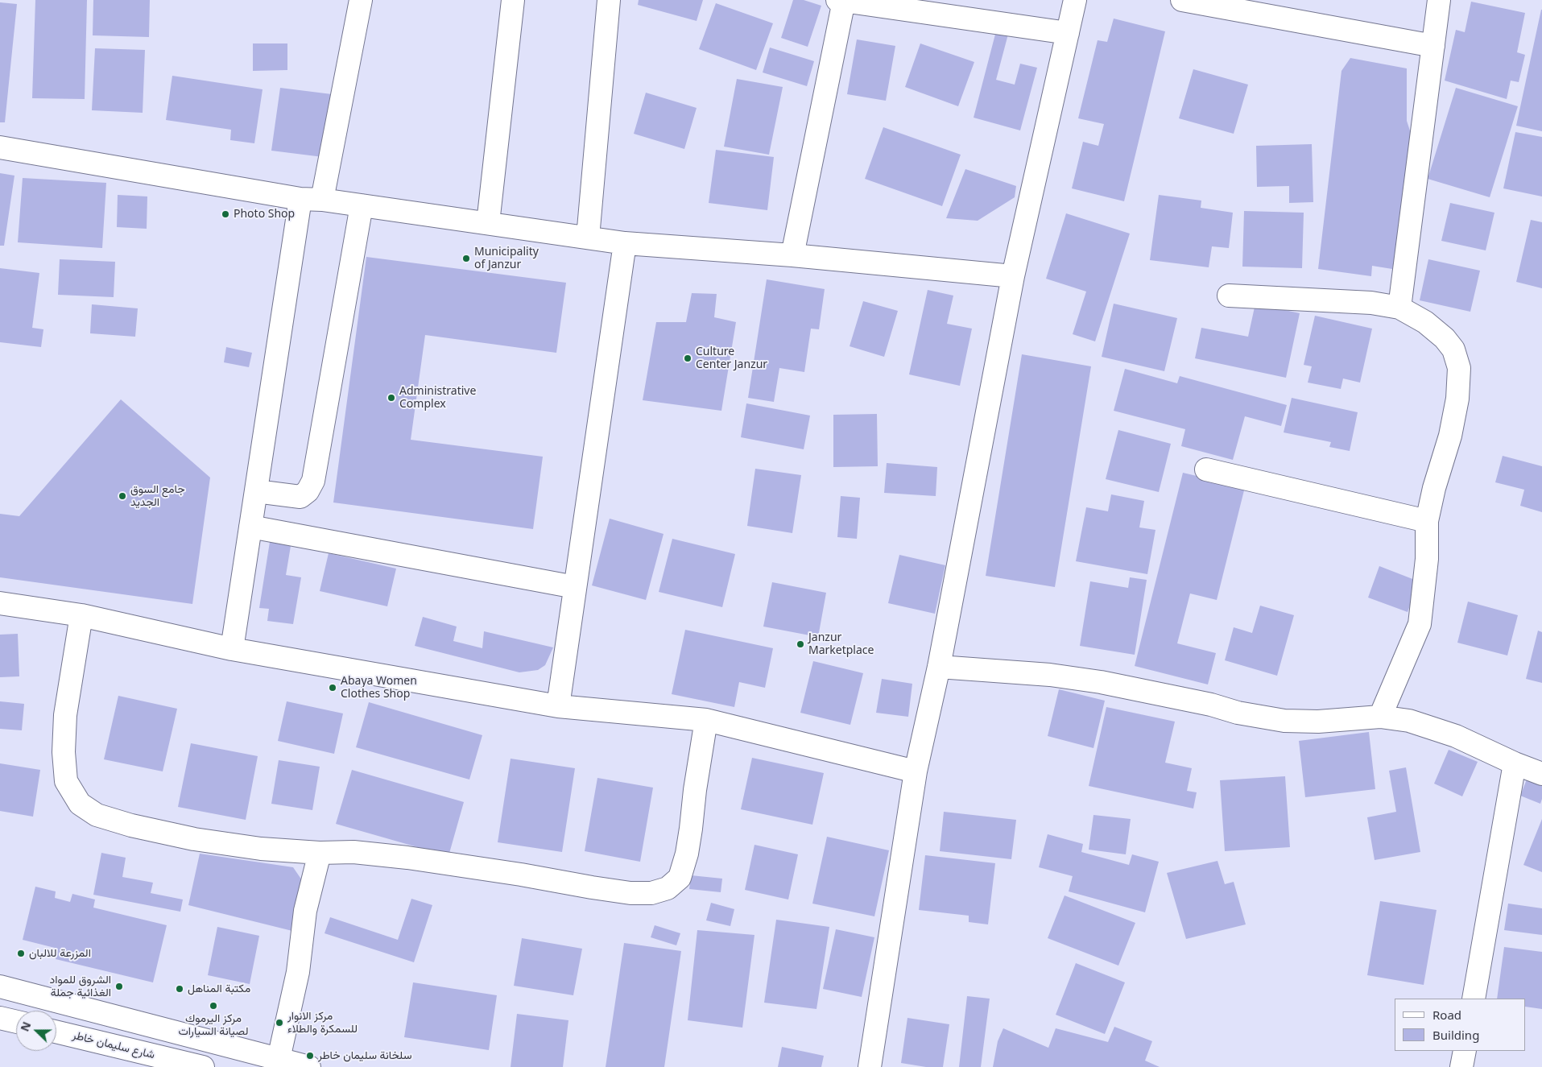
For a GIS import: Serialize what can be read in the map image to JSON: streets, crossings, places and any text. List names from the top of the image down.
{
  "streets": {
    "street": ["شارع سليمان خاطر"]
  },
  "places": [
    "Photo Shop",
    "Municipality of Janzur",
    "Culture Center Janzur",
    "Administrative Complex",
    "جامع السوق الجديد",
    "Janzur Marketplace",
    "Abaya Women Clothes Shop",
    "المزرعة للالبان",
    "الشروق للمواد الغذائية جملة",
    "مكتبة المناهل",
    "مركز اليرموك لصيانة السيارات",
    "مركز الانوار للسمكرة والطلاء",
    "سلخانة سليمان خاطر"
  ],
  "legend": ["Road", "Building"],
  "north": "left"
}
